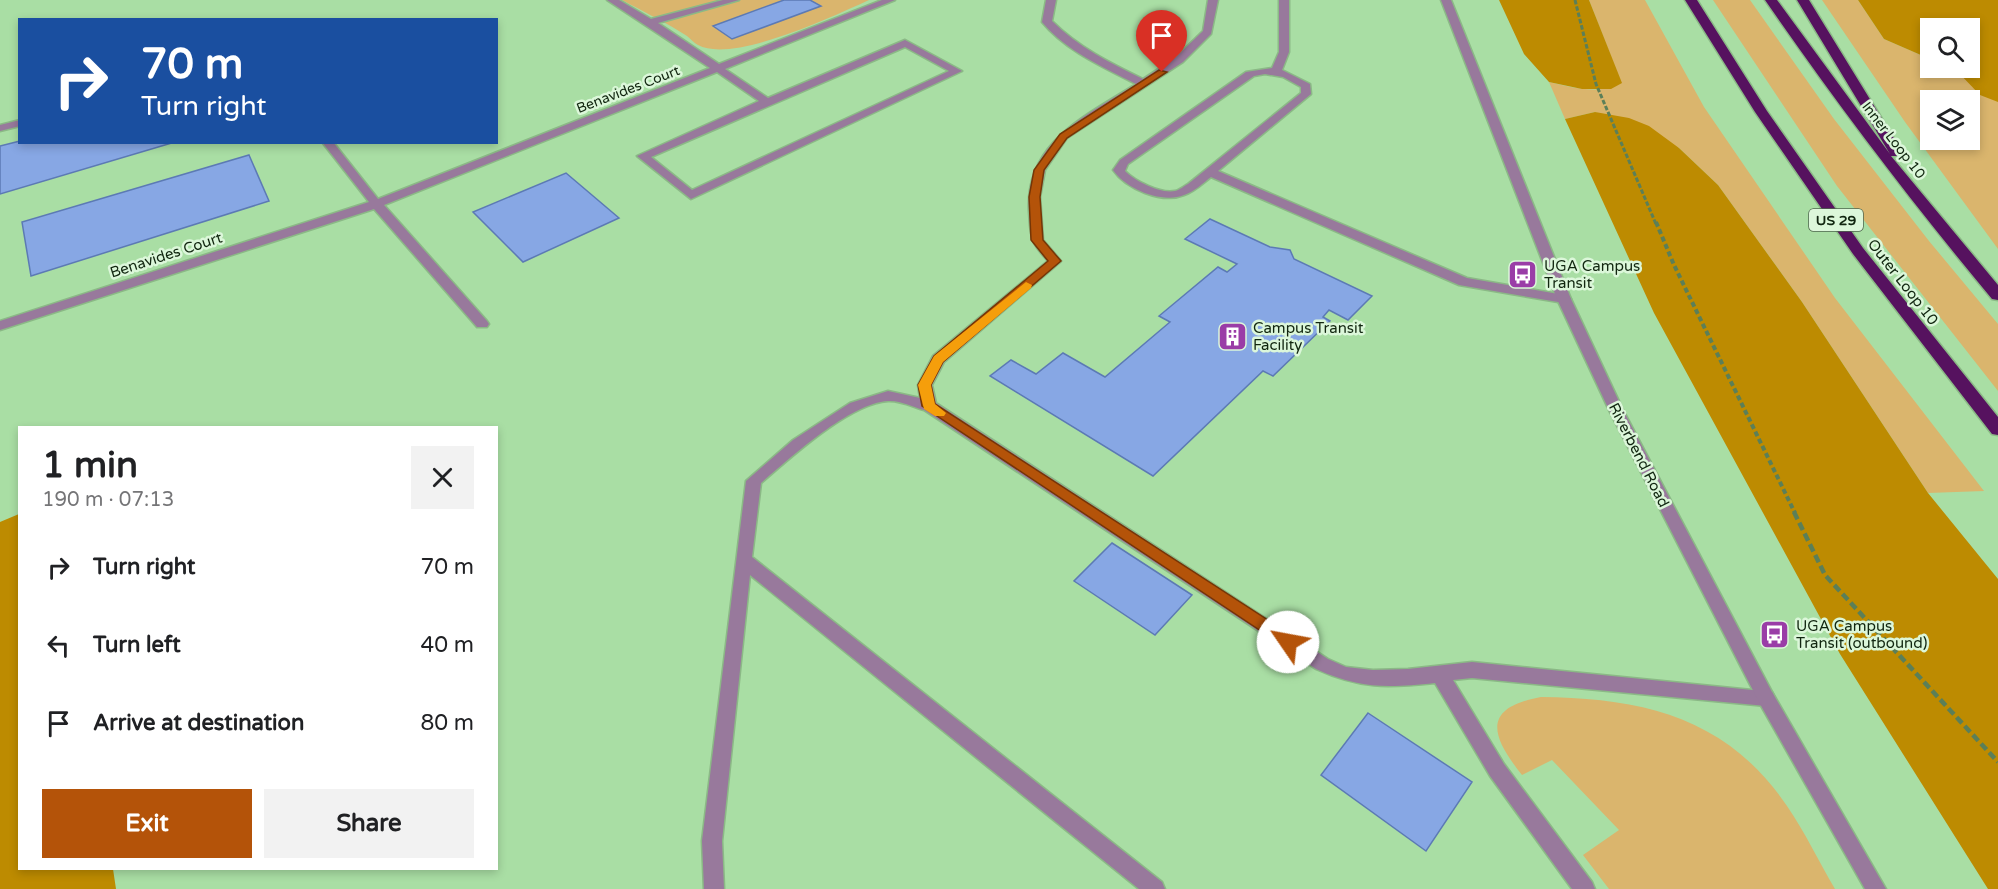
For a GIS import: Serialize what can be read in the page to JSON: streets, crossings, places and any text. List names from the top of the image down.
{
  "streets": {
    "highway": ["Inner Loop 10", "US 29", "Outer Loop 10"],
    "street": ["Benavides Court", "Riverbend Road"]
  },
  "places": {
    "bus stop": ["UGA Campus Transit", "UGA Campus Transit (outbound)"],
    "building": ["Campus Transit Facility"]
  },
  "page": {
    "turn": ["70 m", "Turn right"],
    "heading": ["1 min", "190 m · 07:13"],
    "list": [
      {
        "name": "Turn right",
        "value": "70 m"
      },
      {
        "name": "Turn left",
        "value": "40 m"
      },
      {
        "name": "Arrive at destination",
        "value": "80 m"
      }
    ],
    "buttons": ["Exit", "Share"]
  }
}
